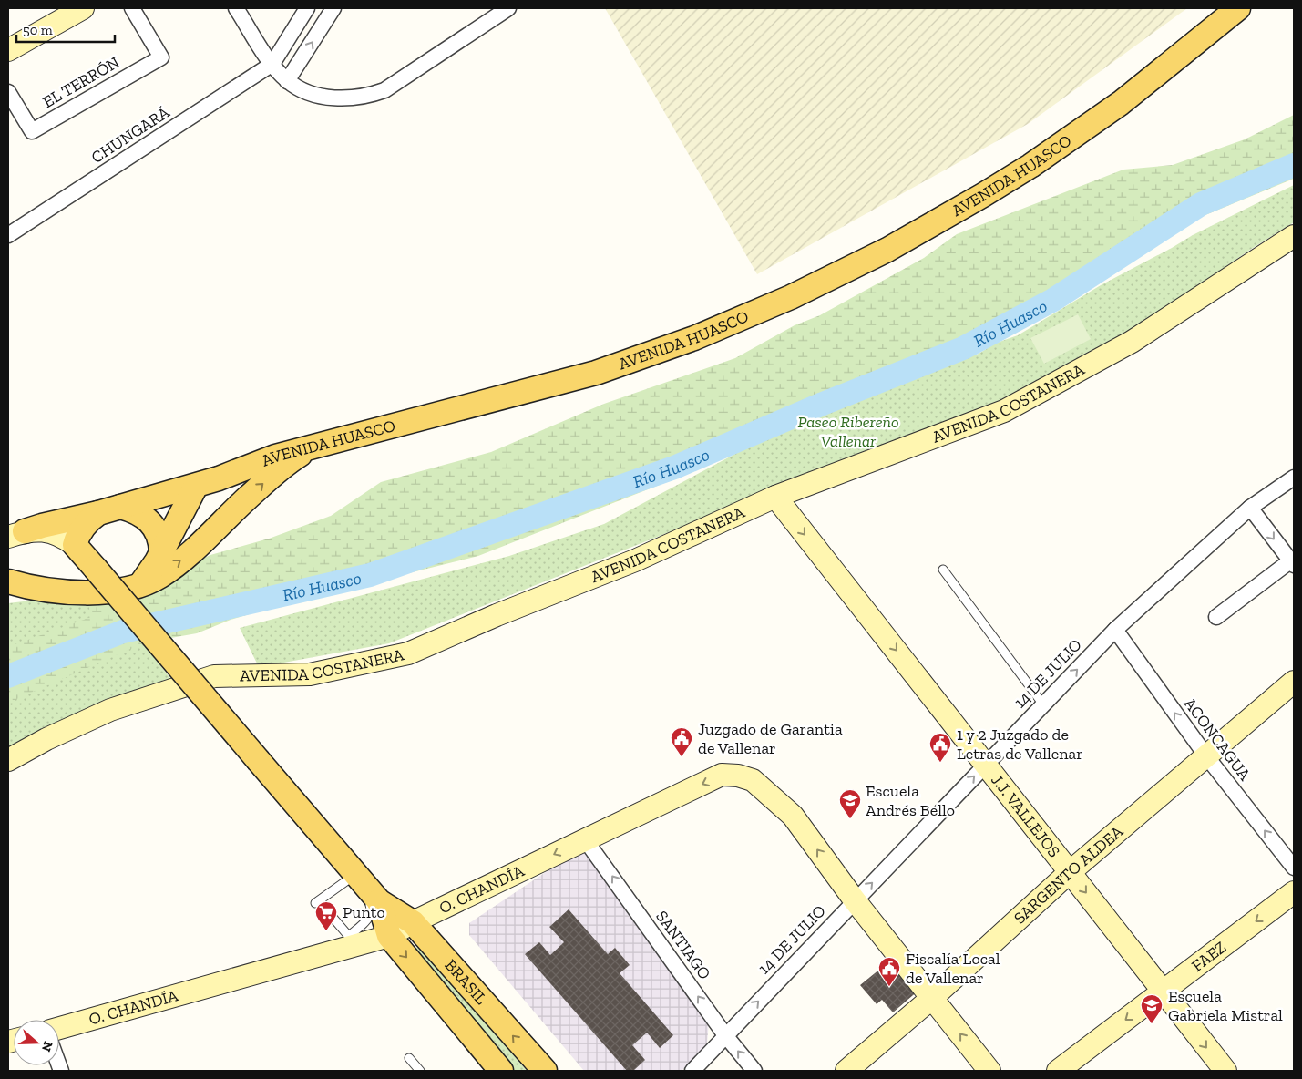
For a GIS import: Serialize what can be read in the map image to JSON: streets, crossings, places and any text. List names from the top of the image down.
{
  "streets": {
    "main road": ["AVENIDA HUASCO", "BRASIL"],
    "street": [
      "EL TERRÓN",
      "CHUNGARÁ",
      "AVENIDA COSTANERA",
      "14 DE JULIO",
      "ACONCAGUA",
      "J.J. VALLEJOS",
      "SARGENTO ALDEA",
      "O. CHANDÍA",
      "SANTIAGO",
      "FAEZ"
    ]
  },
  "crossings": [
    ["AVENIDA HUASCO", "BRASIL"],
    ["AVENIDA COSTANERA", "J.J. VALLEJOS"],
    ["14 DE JULIO", "ACONCAGUA"],
    ["14 DE JULIO", "J.J. VALLEJOS"],
    ["14 DE JULIO", "O. CHANDÍA"],
    ["14 DE JULIO", "SANTIAGO"],
    ["ACONCAGUA", "SARGENTO ALDEA"],
    ["J.J. VALLEJOS", "SARGENTO ALDEA"],
    ["J.J. VALLEJOS", "FAEZ"],
    ["SARGENTO ALDEA", "O. CHANDÍA"],
    ["O. CHANDÍA", "SANTIAGO"],
    ["O. CHANDÍA", "BRASIL"]
  ],
  "one_way": [
    "14 DE JULIO",
    "ACONCAGUA",
    "J.J. VALLEJOS",
    "O. CHANDÍA",
    "SANTIAGO",
    "FAEZ"
  ],
  "water": ["Río Huasco"],
  "parks": ["Paseo Ribereño Vallenar"],
  "places": {
    "public building": ["Juzgado de Garantia de Vallenar", "1 y 2 Juzgado de Letras de Vallenar", "Fiscalía Local de Vallenar"],
    "school or university": ["Escuela Andrés Bello", "Escuela Gabriela Mistral"],
    "supermarket": ["Punto"]
  },
  "scale_bar": "50 m",
  "north": "right"
}
